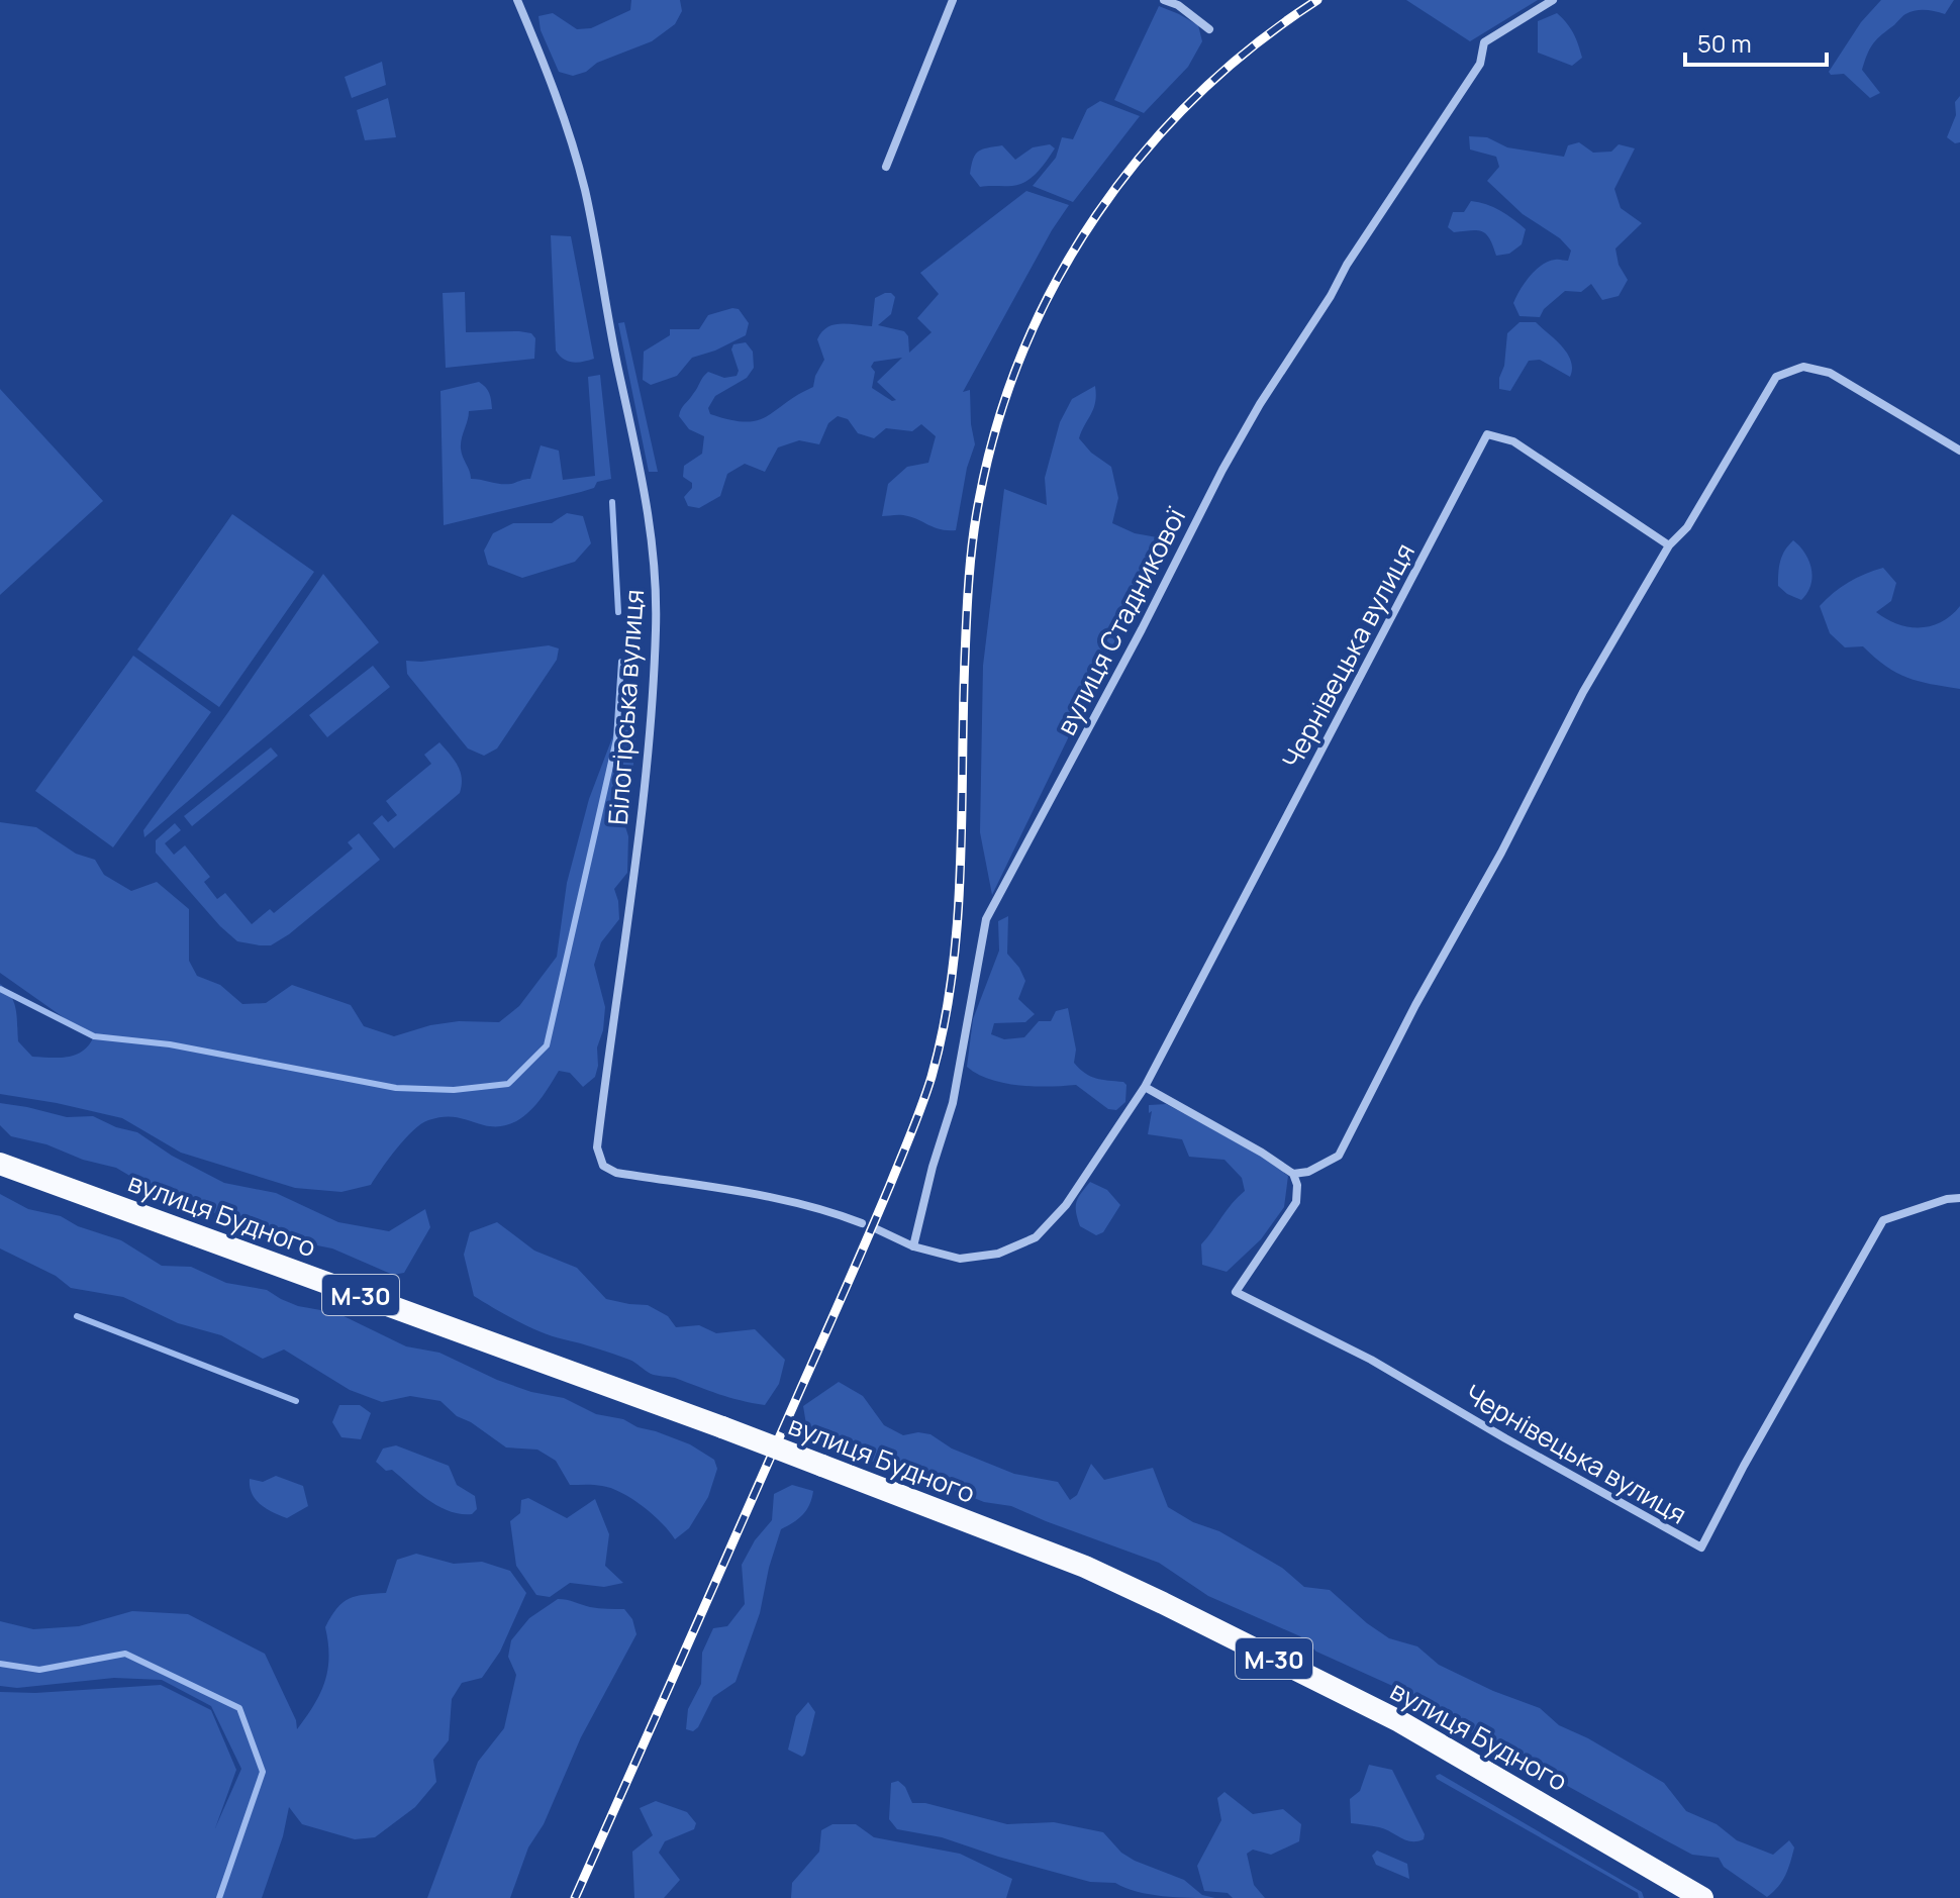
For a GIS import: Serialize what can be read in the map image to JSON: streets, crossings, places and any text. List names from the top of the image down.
{
  "streets": {
    "highway": ["вулиця Будного", "М-30"],
    "street": ["вулиця Стадникової", "Чернівецька вулиця", "Білогірська вулиця"]
  },
  "crossings": [
    ["вулиця Стадникової", "Чернівецька вулиця"]
  ],
  "scale_bar": "50 m"
}
